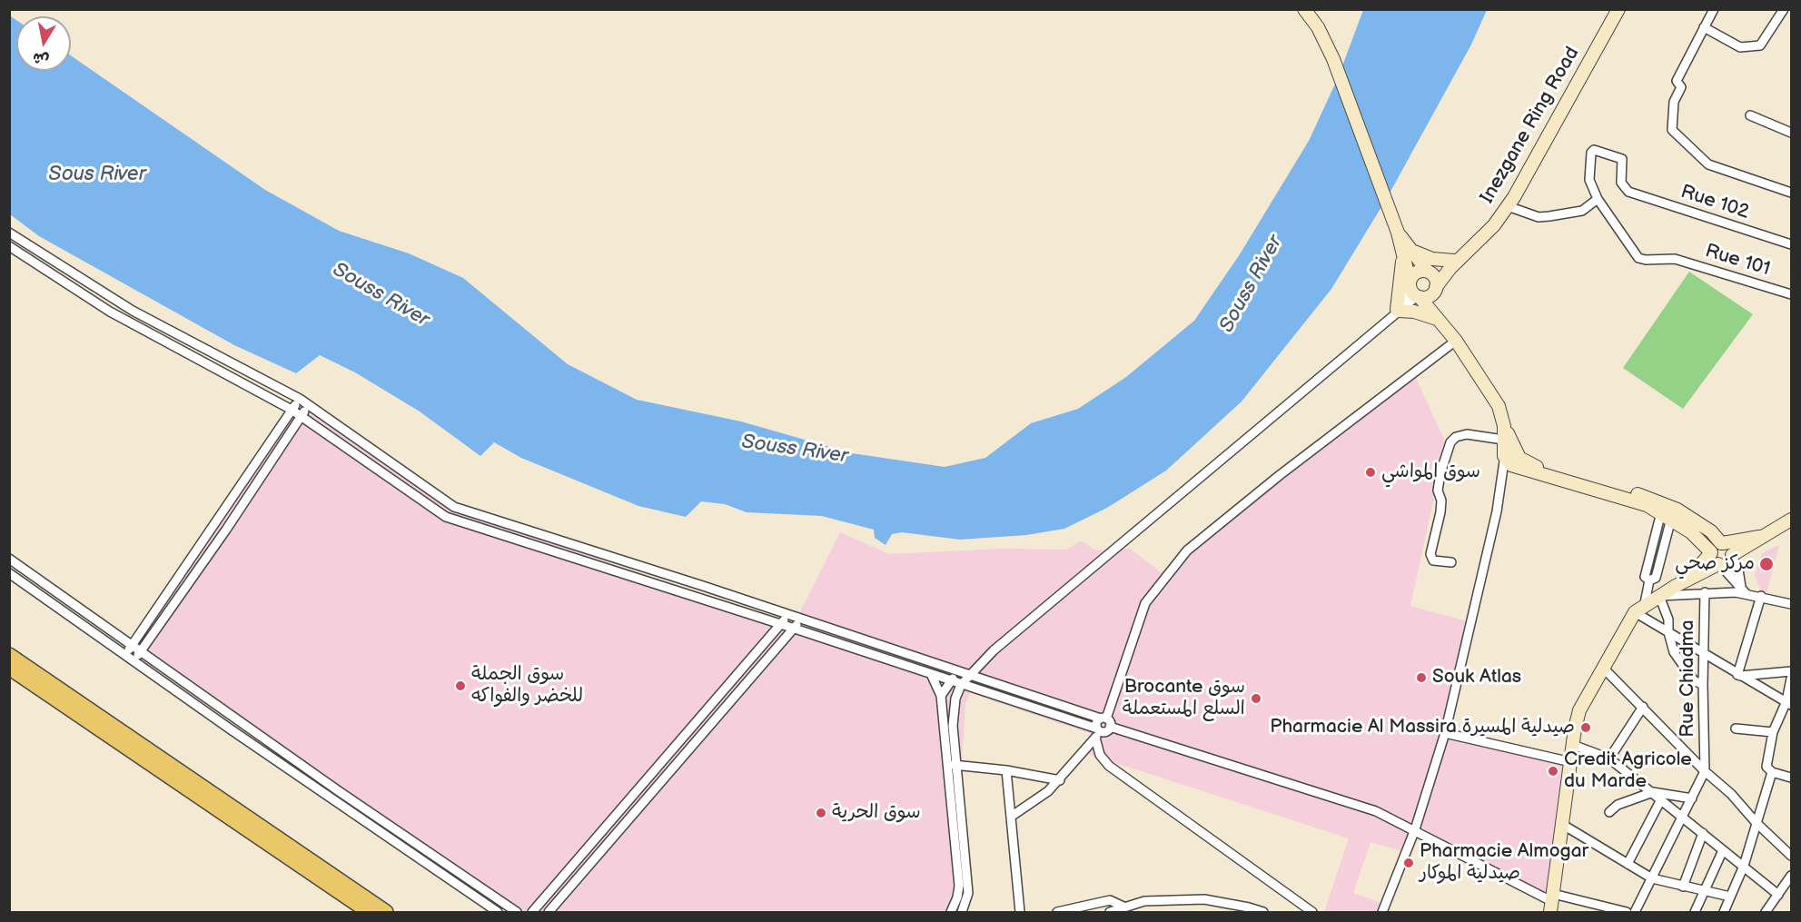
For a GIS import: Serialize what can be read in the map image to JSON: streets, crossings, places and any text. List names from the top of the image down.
{
  "streets": {
    "street": [
      "Inezgane Ring Road",
      "Rue 102",
      "Rue 101",
      "Rue Chiadma"
    ]
  },
  "crossings": [
    ["Rue 102", "Rue 101"]
  ],
  "water": ["Sous River", "Souss River"],
  "places": [
    "سوق المواشي",
    "مركز صحي",
    "Souk Atlas",
    "سوق الجملة للخضر والفواكه",
    "Brocante سوق السلع المستعملة",
    "Pharmacie Al Massira صيدلية المسيرة",
    "Credit Agricole du Marde",
    "سوق الحرية",
    "Pharmacie Almogar صيدلية الموكار"
  ],
  "north": "bottom"
}
